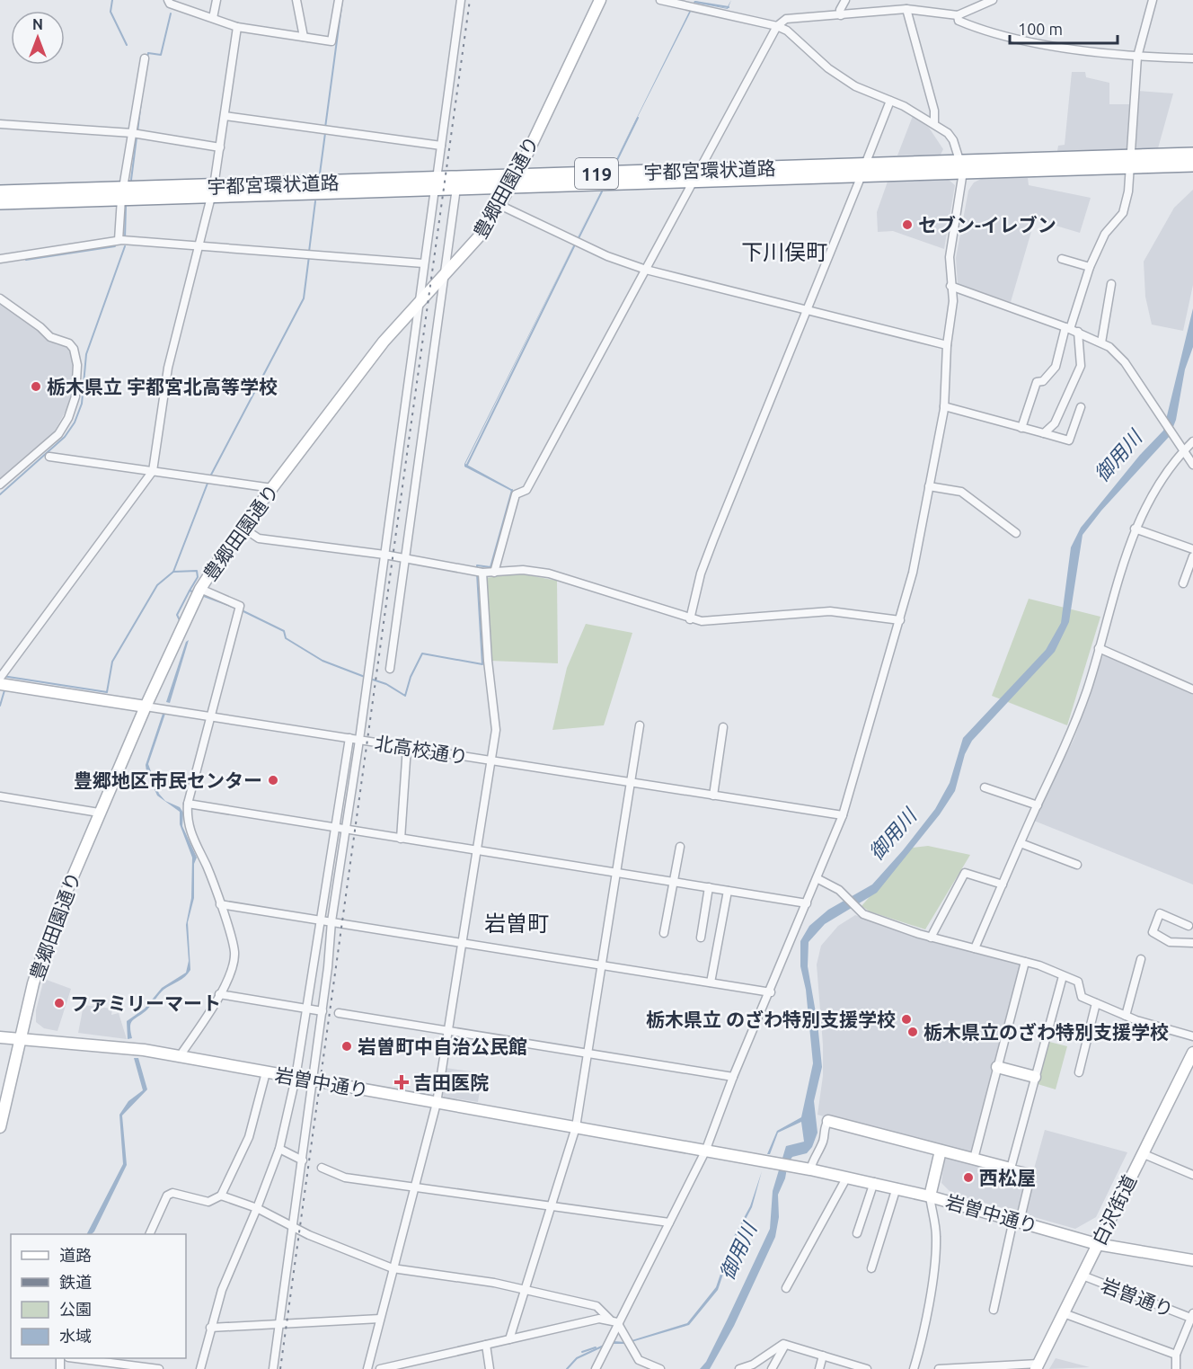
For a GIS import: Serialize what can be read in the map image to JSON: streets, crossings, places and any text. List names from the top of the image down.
{
  "streets": {
    "highway": ["宇都宮環状道路", "119"],
    "street": [
      "豊郷田園通り",
      "北高校通り",
      "岩曽中通り",
      "白沢街道",
      "岩曽通り"
    ]
  },
  "crossings": [
    ["宇都宮環状道路", "豊郷田園通り"],
    ["豊郷田園通り", "北高校通り"],
    ["豊郷田園通り", "岩曽中通り"],
    ["岩曽中通り", "白沢街道"],
    ["白沢街道", "岩曽通り"]
  ],
  "districts": ["下川俣町", "岩曽町"],
  "water": ["御用川"],
  "places": {
    "other": [
      "セブン-イレブン",
      "栃木県立 宇都宮北高等学校",
      "豊郷地区市民センター",
      "ファミリーマート",
      "栃木県立 のざわ特別支援学校",
      "栃木県立のざわ特別支援学校",
      "岩曽町中自治公民館",
      "西松屋"
    ],
    "health": ["吉田医院"]
  },
  "legend": [
    "道路",
    "鉄道",
    "公園",
    "水域"
  ],
  "scale_bar": "100 m",
  "north": "top"
}
